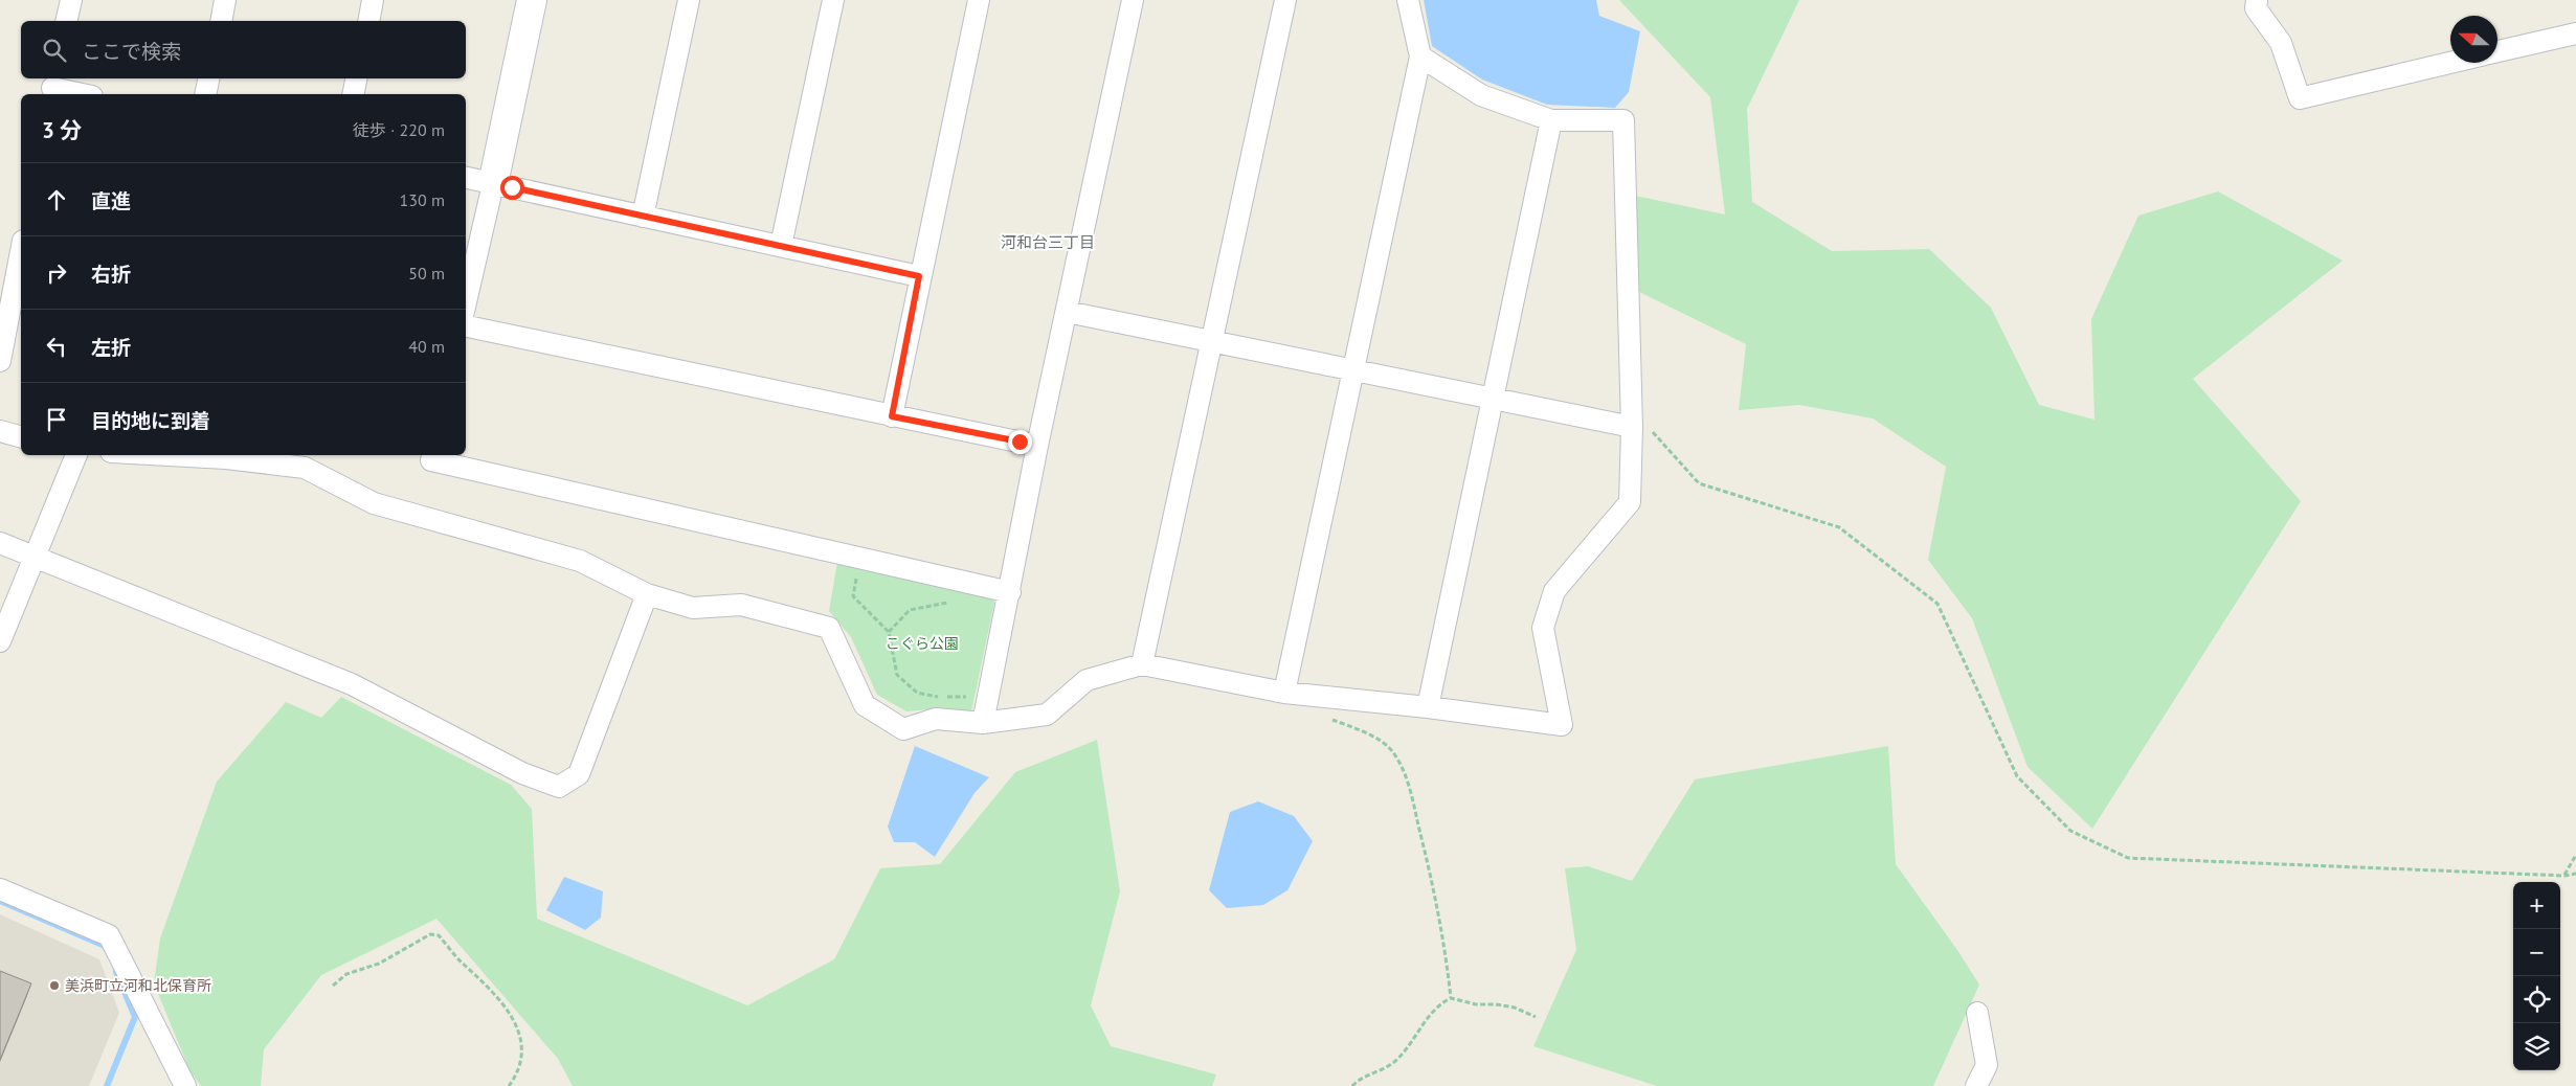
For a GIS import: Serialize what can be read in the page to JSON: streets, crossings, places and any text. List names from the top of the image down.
{
  "districts": ["河和台三丁目"],
  "parks": ["こぐら公園"],
  "places": ["美浜町立河和北保育所"],
  "north": "left",
  "page": {
    "search": "ここで検索",
    "heading": ["3 分", "徒歩 · 220 m"],
    "list": [
      ["直進", "130 m"],
      ["右折", "50 m"],
      ["左折", "40 m"],
      "目的地に到着"
    ],
    "map_buttons": ["+", "−"]
  }
}
